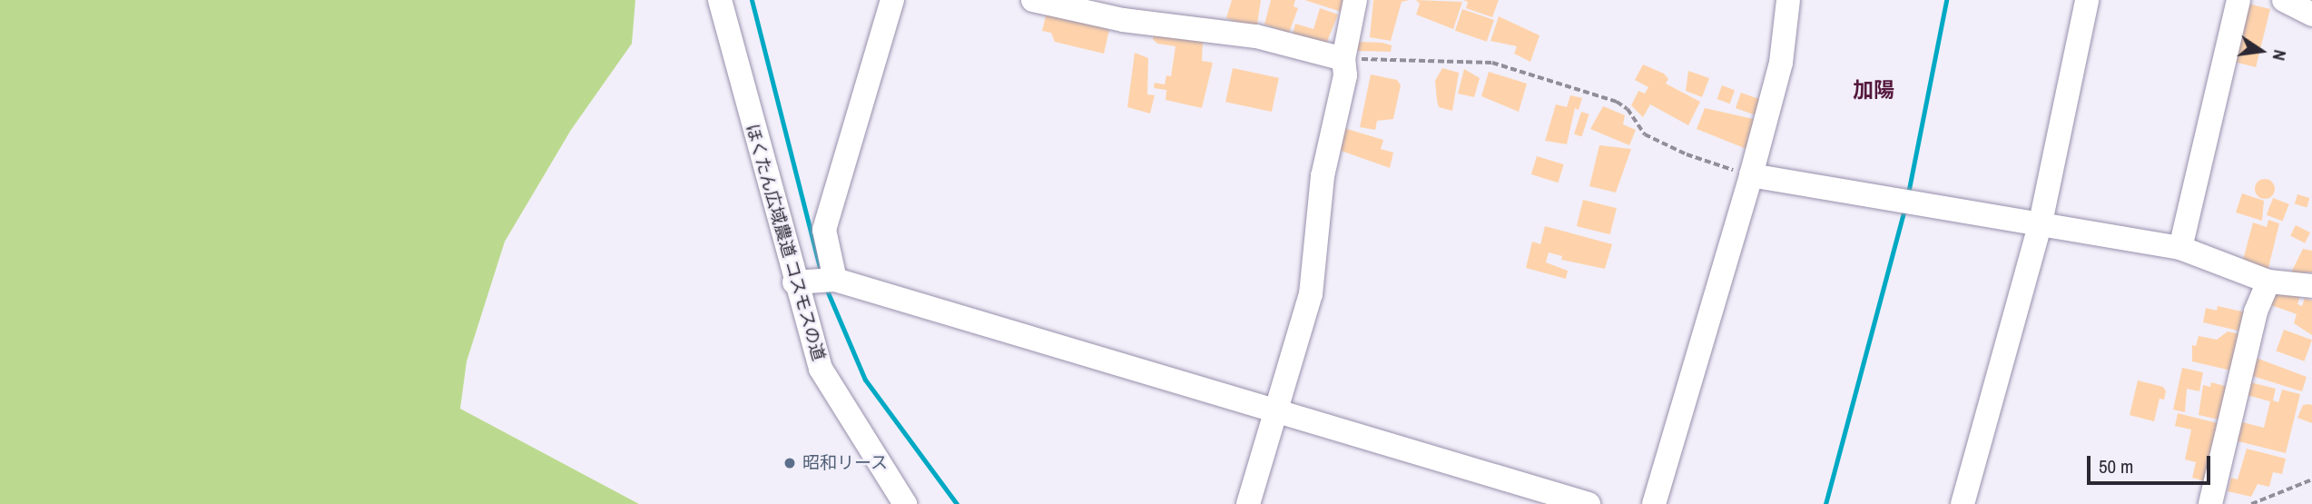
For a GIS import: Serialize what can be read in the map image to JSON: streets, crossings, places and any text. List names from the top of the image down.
{
  "streets": {
    "street": ["ほくたん広域農道 コスモスの道"]
  },
  "districts": ["加陽"],
  "places": ["昭和リース"],
  "scale_bar": "50 m",
  "north": "right"
}
